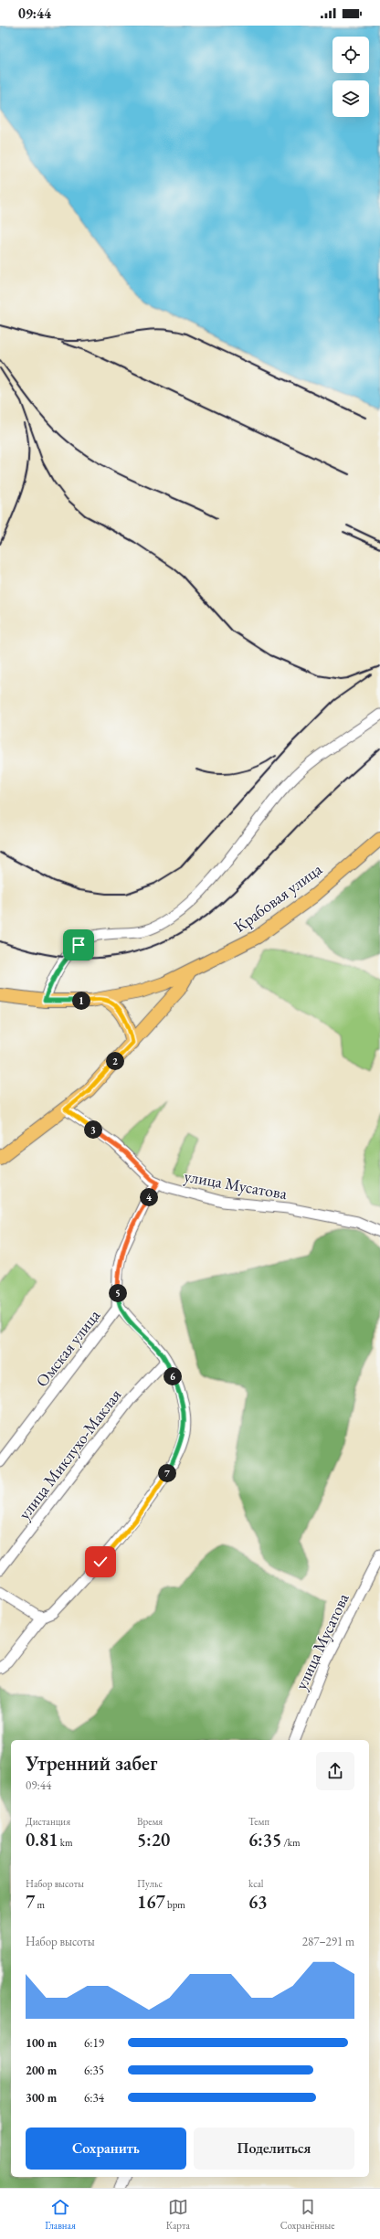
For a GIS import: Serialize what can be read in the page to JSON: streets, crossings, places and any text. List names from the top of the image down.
{
  "streets": {
    "main road": ["Крабовая улица"],
    "street": ["улица Мусатова", "Омская улица", "улица Миклухо-Маклая"]
  },
  "crossings": [
    ["улица Мусатова", "Омская улица"]
  ],
  "page": {
    "status": "09:44",
    "pins": [
      "1",
      "2",
      "3",
      "4",
      "5",
      "6",
      "7"
    ],
    "heading": ["Утренний забег", "09:44"],
    "stats": [
      ["Дистанция", "0.81 km"],
      ["Время", "5:20"],
      ["Темп", "6:35 /km"],
      ["Набор высоты", "7 m"],
      ["Пульс", "167 bpm"],
      ["kcal", "63"]
    ],
    "chart": ["Набор высоты", "287–291 m"],
    "list": [
      {
        "name": "100 m",
        "note": "6:19"
      },
      {
        "name": "200 m",
        "note": "6:35"
      },
      {
        "name": "300 m",
        "note": "6:34"
      }
    ],
    "buttons": ["Сохранить", "Поделиться"],
    "tabs": ["Главная", "Карта", "Сохранённые"]
  }
}
